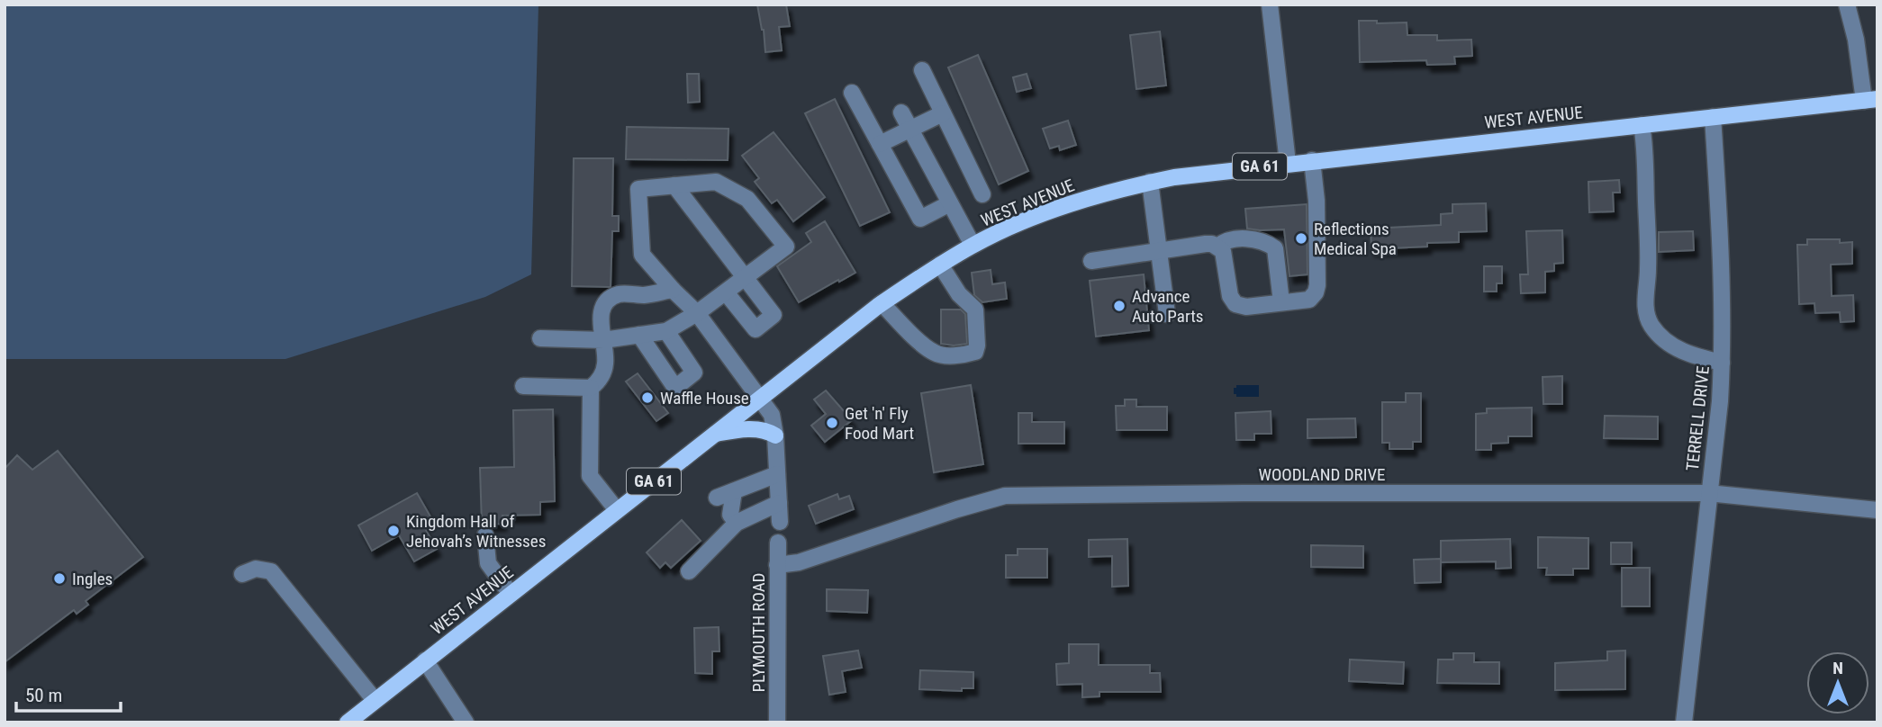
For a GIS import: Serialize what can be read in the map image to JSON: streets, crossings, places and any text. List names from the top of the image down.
{
  "streets": {
    "main road": ["WEST AVENUE", "GA 61"],
    "street": ["TERRELL DRIVE", "WOODLAND DRIVE", "PLYMOUTH ROAD"]
  },
  "crossings": [
    ["WEST AVENUE", "TERRELL DRIVE"],
    ["TERRELL DRIVE", "WOODLAND DRIVE"],
    ["WOODLAND DRIVE", "PLYMOUTH ROAD"]
  ],
  "places": [
    "Reflections Medical Spa",
    "Advance Auto Parts",
    "Waffle House",
    "Get 'n' Fly Food Mart",
    "Kingdom Hall of Jehovah’s Witnesses",
    "Ingles"
  ],
  "scale_bar": "50 m",
  "north": "top"
}
